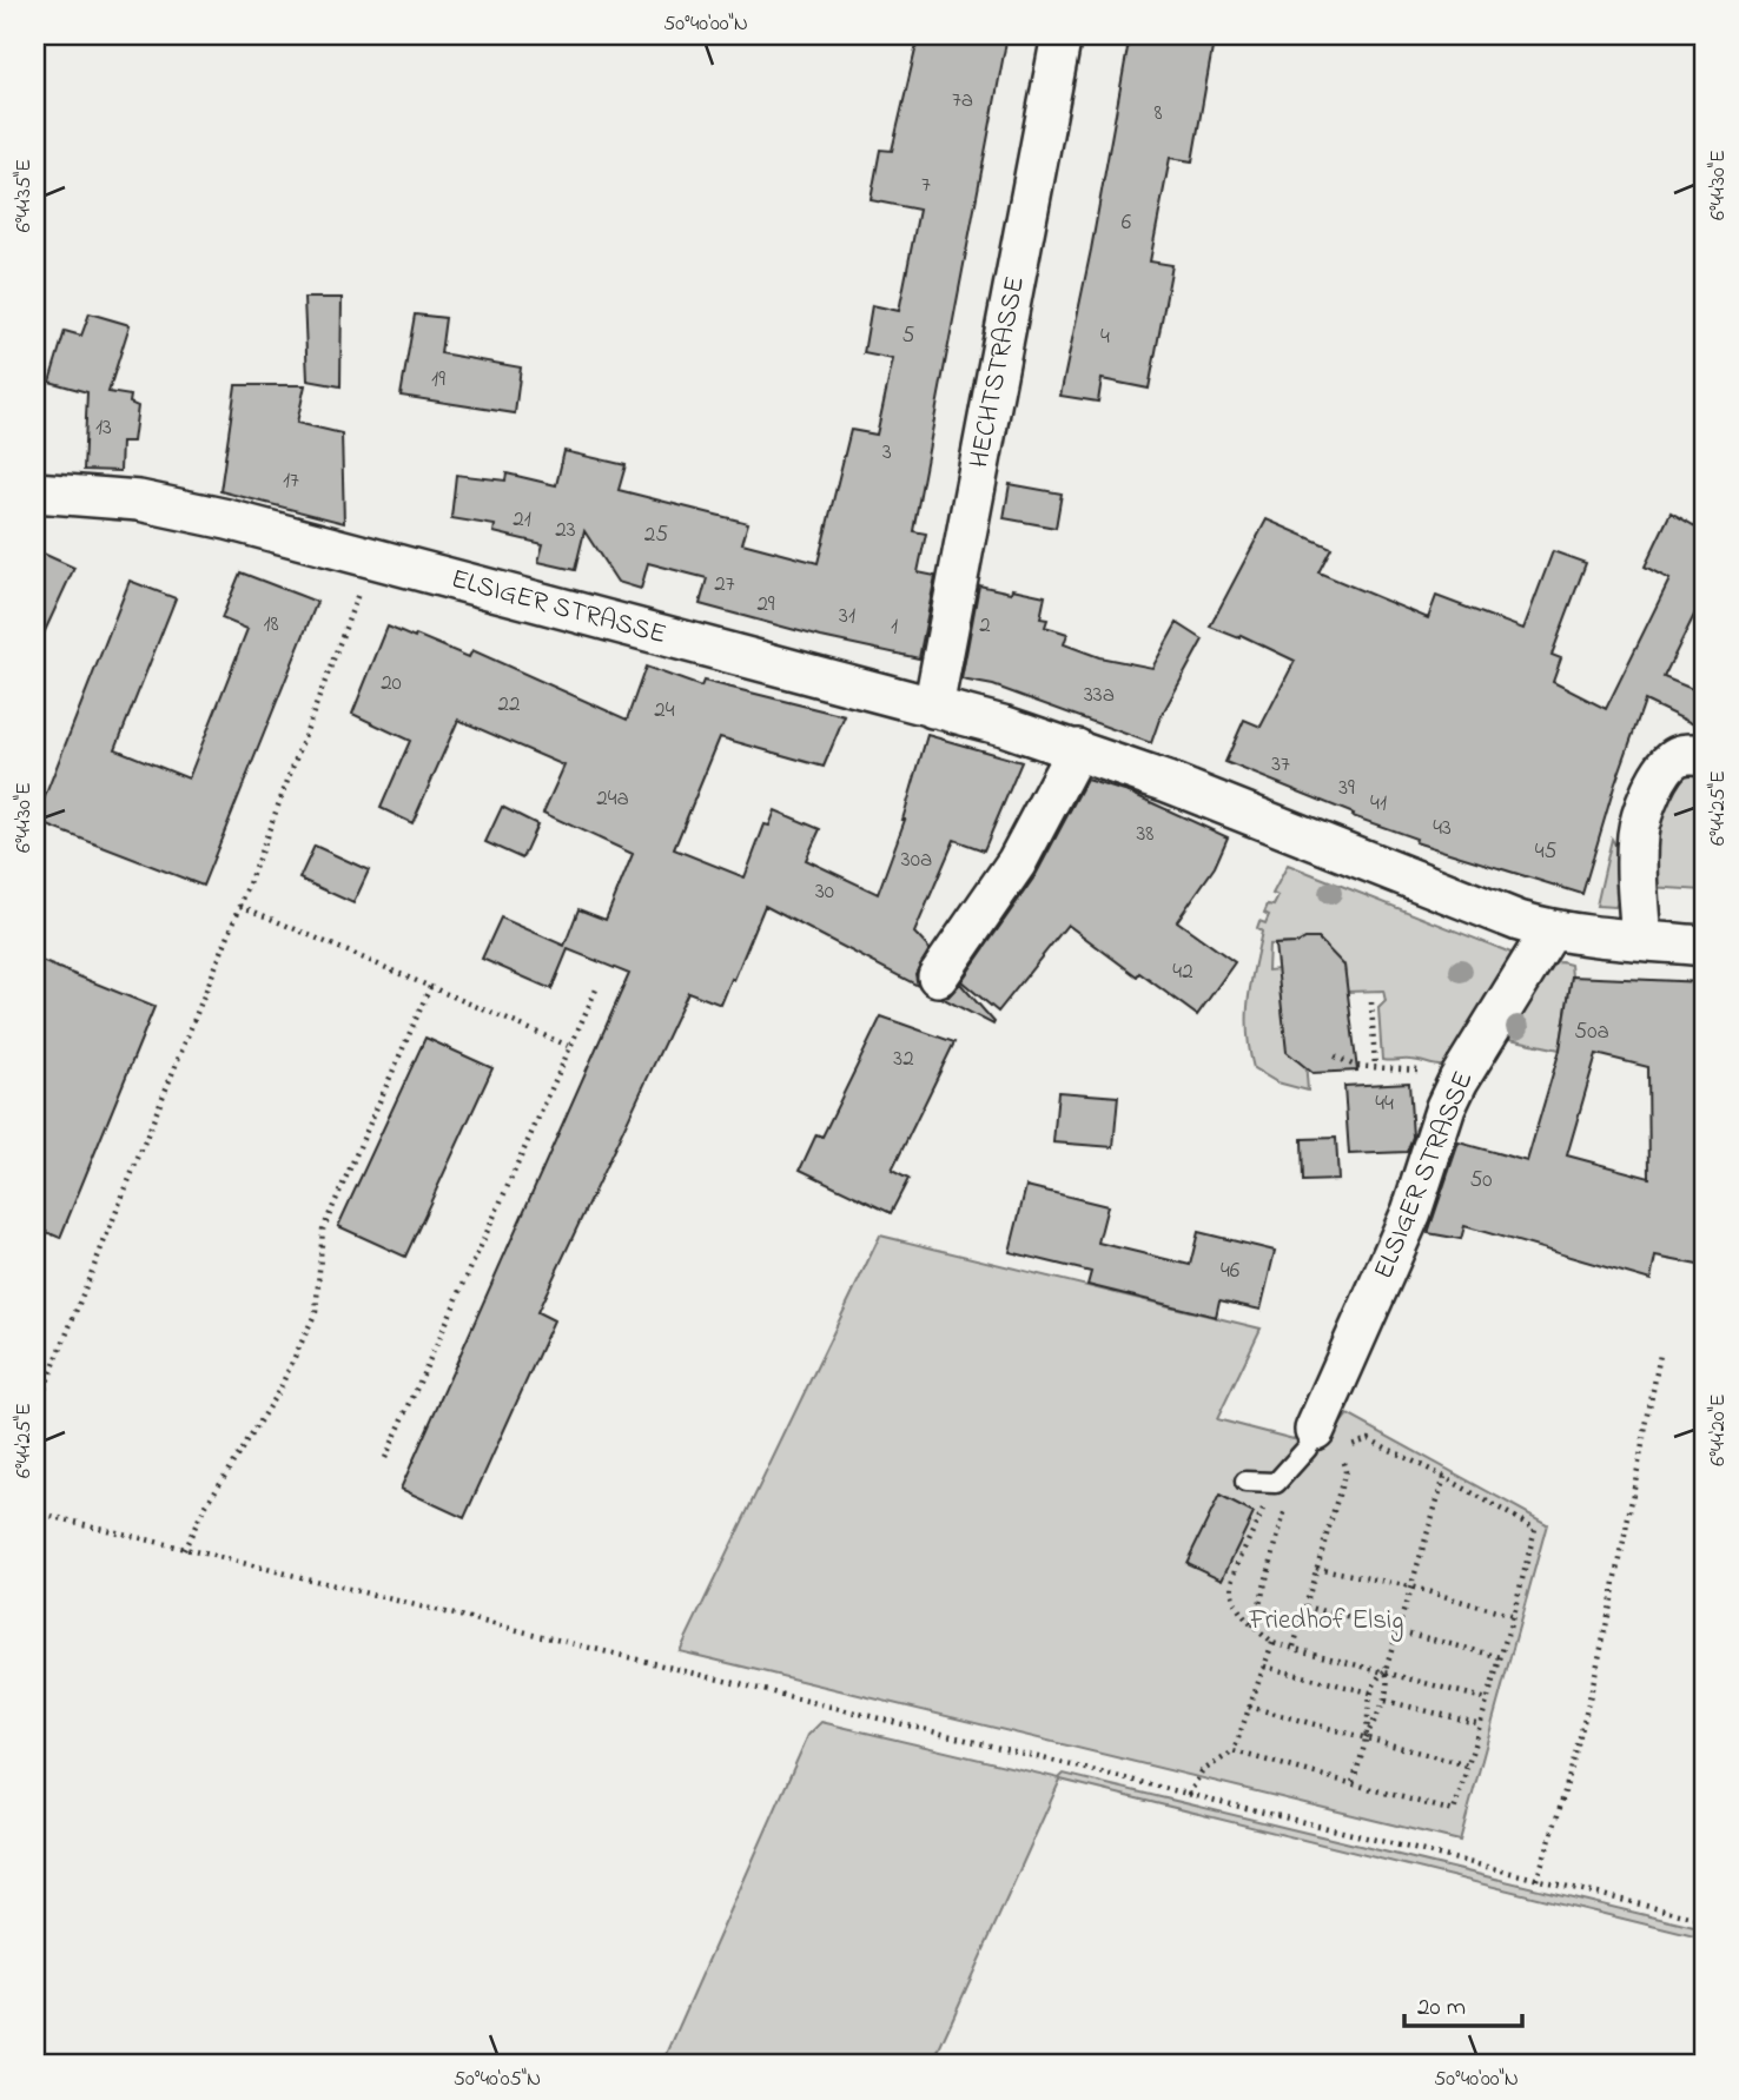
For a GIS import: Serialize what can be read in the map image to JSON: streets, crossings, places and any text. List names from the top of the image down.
{
  "streets": {
    "street": ["HECHTSTRASSE", "ELSIGER STRASSE"]
  },
  "crossings": [
    ["HECHTSTRASSE", "ELSIGER STRASSE"]
  ],
  "parks": ["Friedhof Elsig"],
  "house_numbers": [
    "7a",
    "8",
    "7",
    "6",
    "5",
    "4",
    "19",
    "13",
    "3",
    "17",
    "21",
    "23",
    "25",
    "27",
    "29",
    "31",
    "18",
    "2",
    "1",
    "20",
    "33a",
    "22",
    "24",
    "37",
    "39",
    "24a",
    "41",
    "43",
    "38",
    "45",
    "30a",
    "30",
    "42",
    "50a",
    "32",
    "44",
    "50",
    "46"
  ],
  "scale_bar": "20 m",
  "coordinates": [
    "50°40'00\"N",
    "6°44'30\"E",
    "6°44'35\"E",
    "6°44'25\"E",
    "6°44'20\"E",
    "50°40'05\"N"
  ]
}
